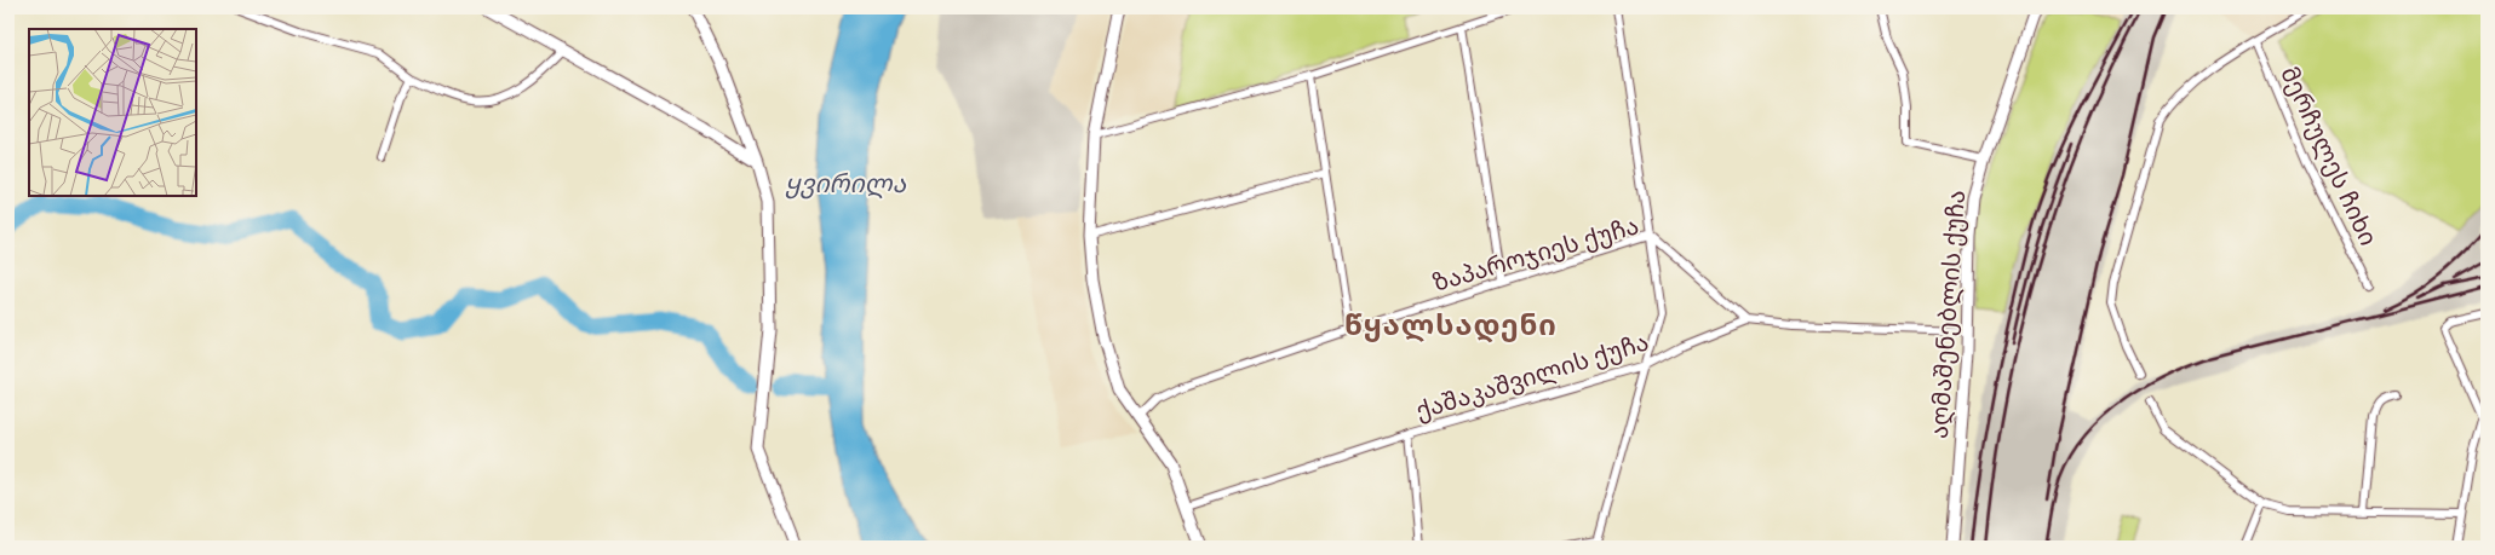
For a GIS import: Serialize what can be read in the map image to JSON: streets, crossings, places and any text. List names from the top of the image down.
{
  "streets": {
    "street": [
      "მერჩულეს ჩიხი",
      "ზაპაროჯიეს ქუჩა",
      "აღმაშენებლის ქუჩა",
      "ქაშაკაშვილის ქუჩა"
    ]
  },
  "crossings": [
    ["ზაპაროჯიეს ქუჩა", "ქაშაკაშვილის ქუჩა"]
  ],
  "districts": ["წყალსადენი"],
  "water": ["ყვირილა"]
}
